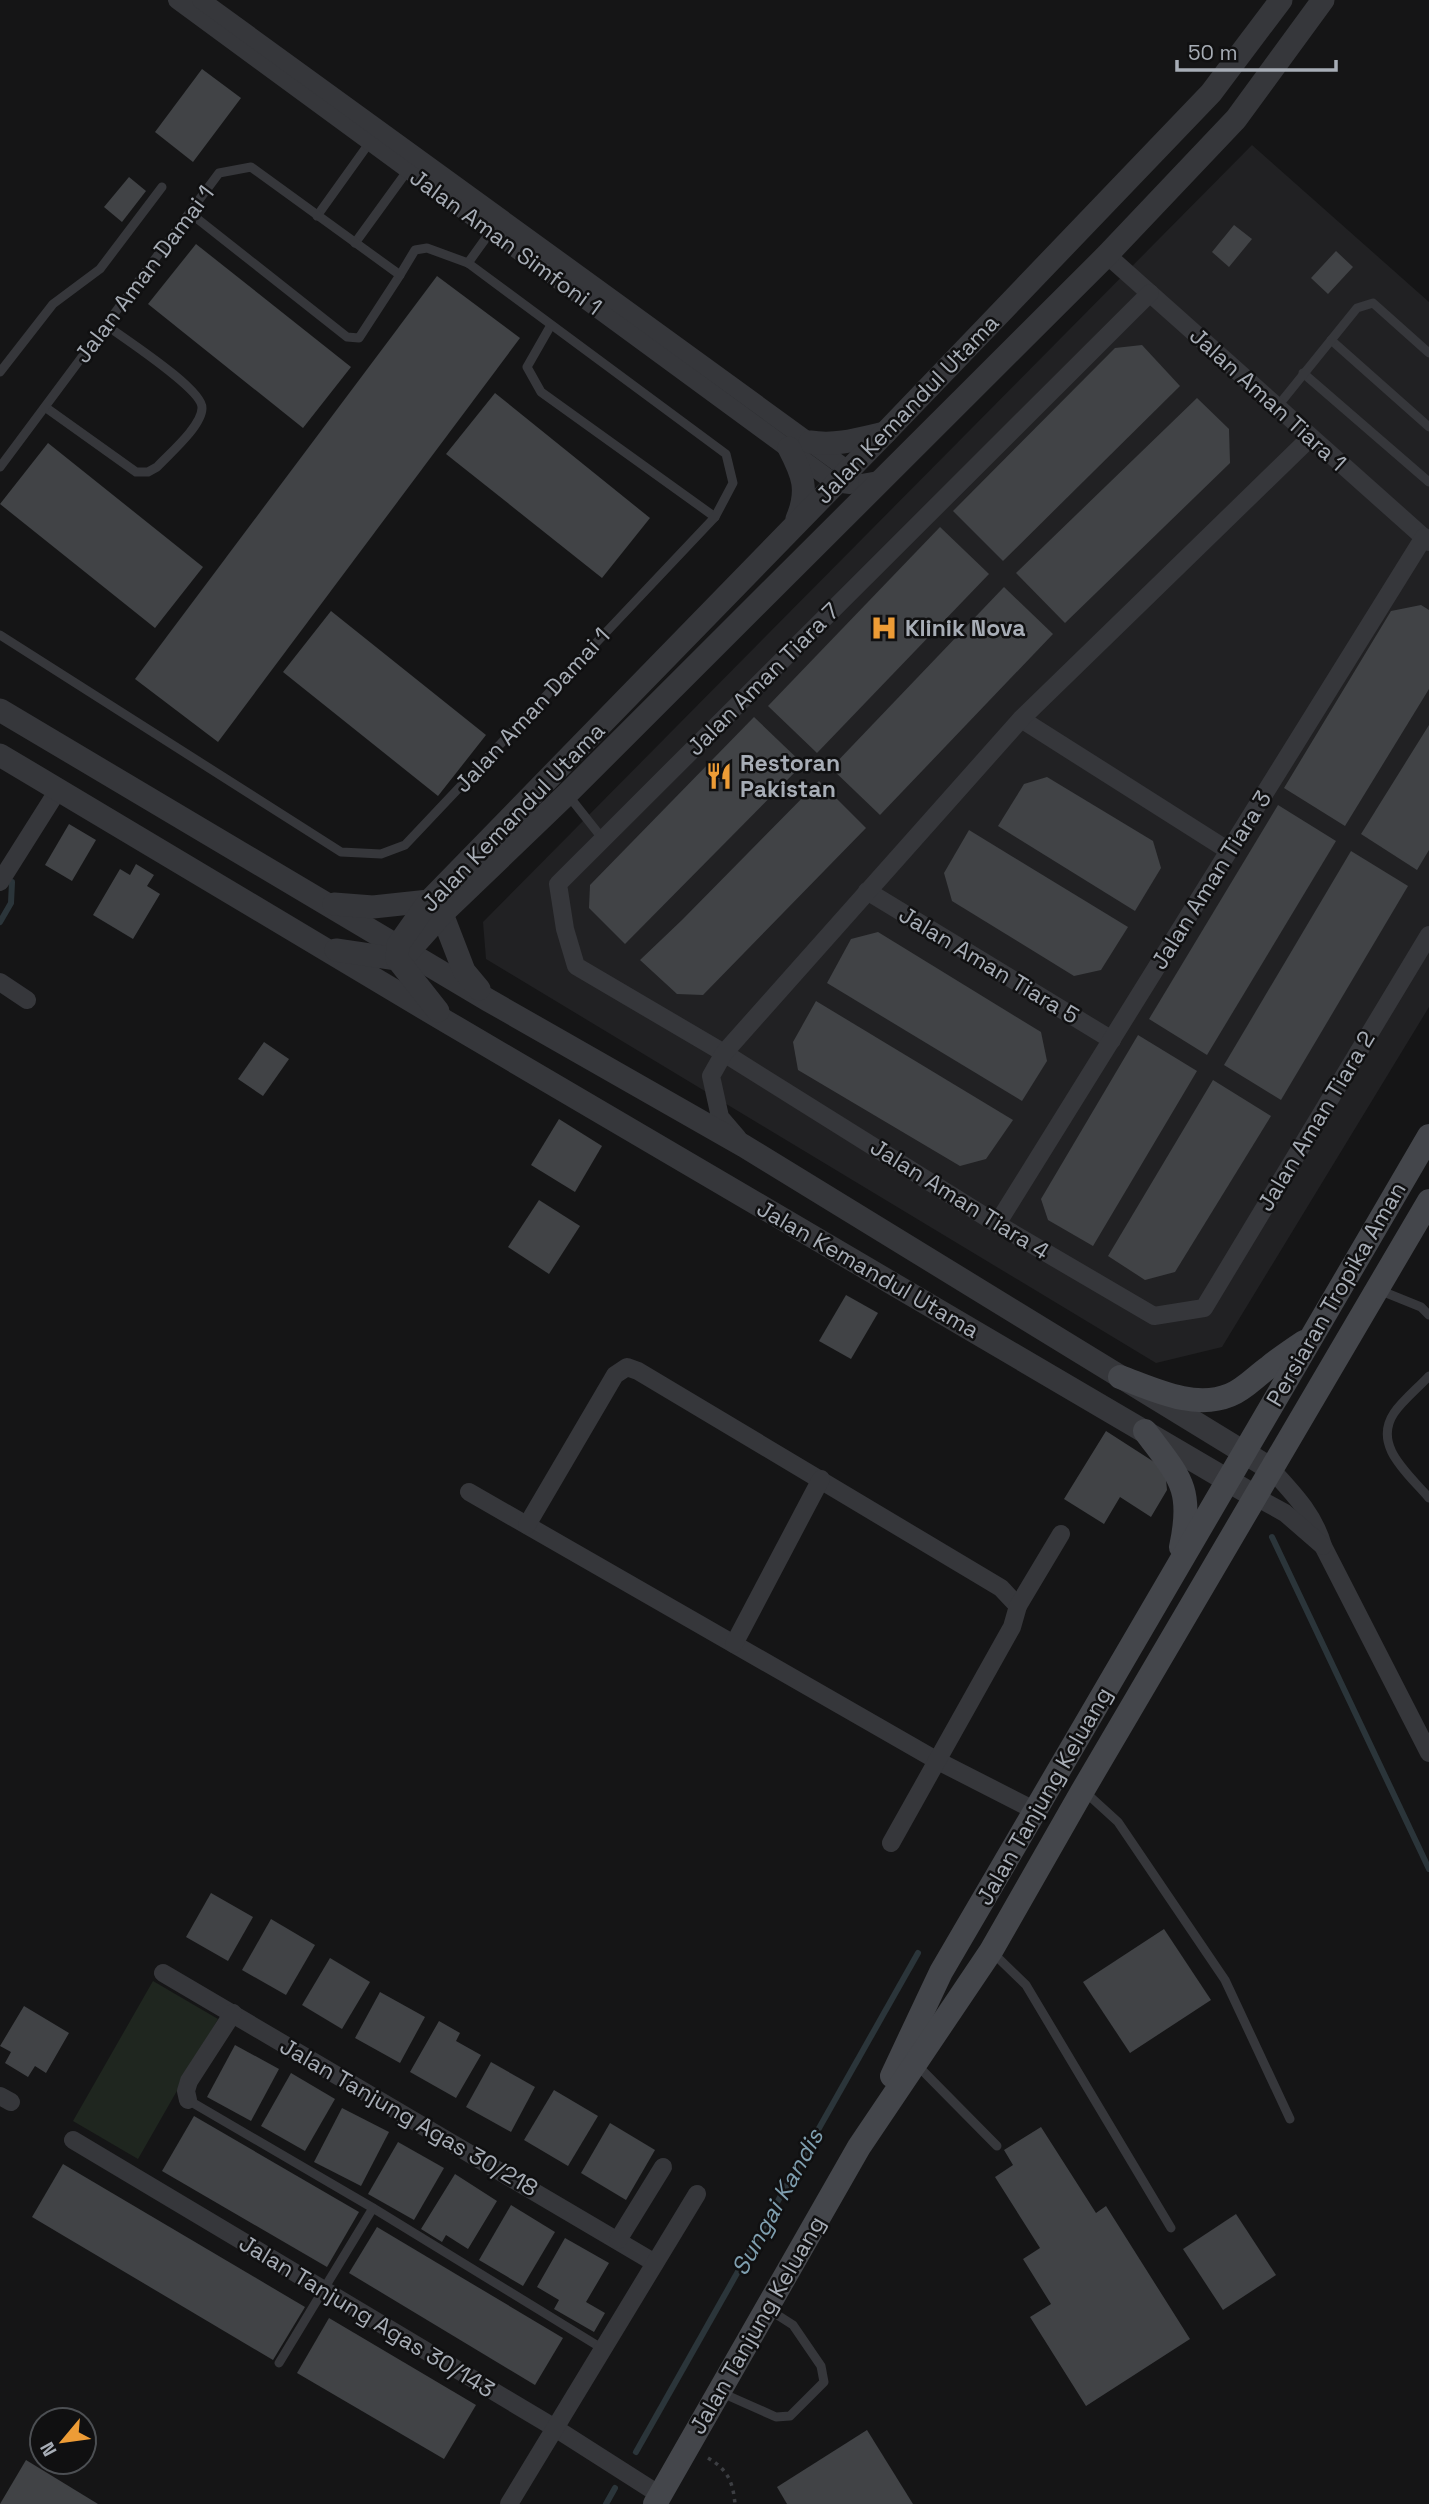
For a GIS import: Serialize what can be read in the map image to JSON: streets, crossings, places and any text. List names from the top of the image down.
{
  "streets": {
    "main road": ["Persiaran Tropika Aman", "Jalan Tanjung Keluang"],
    "street": [
      "Jalan Aman Simfoni 1",
      "Jalan Aman Tiara 1",
      "Jalan Kemandul Utama",
      "Jalan Aman Tiara 7",
      "Jalan Aman Tiara 3",
      "Jalan Aman Tiara 5",
      "Jalan Aman Tiara 2",
      "Jalan Aman Tiara 4",
      "Jalan Tanjung Agas 30/218",
      "Jalan Tanjung Agas 30/143"
    ],
    "lane": ["Jalan Aman Damai 1"]
  },
  "crossings": [
    ["Jalan Aman Simfoni 1", "Jalan Kemandul Utama"],
    ["Jalan Aman Tiara 1", "Jalan Kemandul Utama"],
    ["Jalan Aman Tiara 1", "Jalan Aman Tiara 7"],
    ["Jalan Aman Tiara 1", "Jalan Aman Tiara 3"],
    ["Jalan Kemandul Utama", "Persiaran Tropika Aman"],
    ["Jalan Kemandul Utama", "Jalan Tanjung Keluang"],
    ["Jalan Aman Tiara 7", "Jalan Aman Tiara 4"],
    ["Jalan Aman Tiara 3", "Jalan Aman Tiara 5"],
    ["Jalan Aman Tiara 3", "Jalan Aman Tiara 4"],
    ["Jalan Aman Tiara 2", "Jalan Aman Tiara 4"],
    ["Persiaran Tropika Aman", "Jalan Tanjung Keluang"],
    ["Jalan Tanjung Keluang", "Jalan Tanjung Agas 30/143"]
  ],
  "water": ["Sungai Kandis"],
  "places": {
    "hospital": ["Klinik Nova"],
    "restaurant": ["Restoran Pakistan"]
  },
  "scale_bar": "50 m",
  "north": "bottom left"
}
